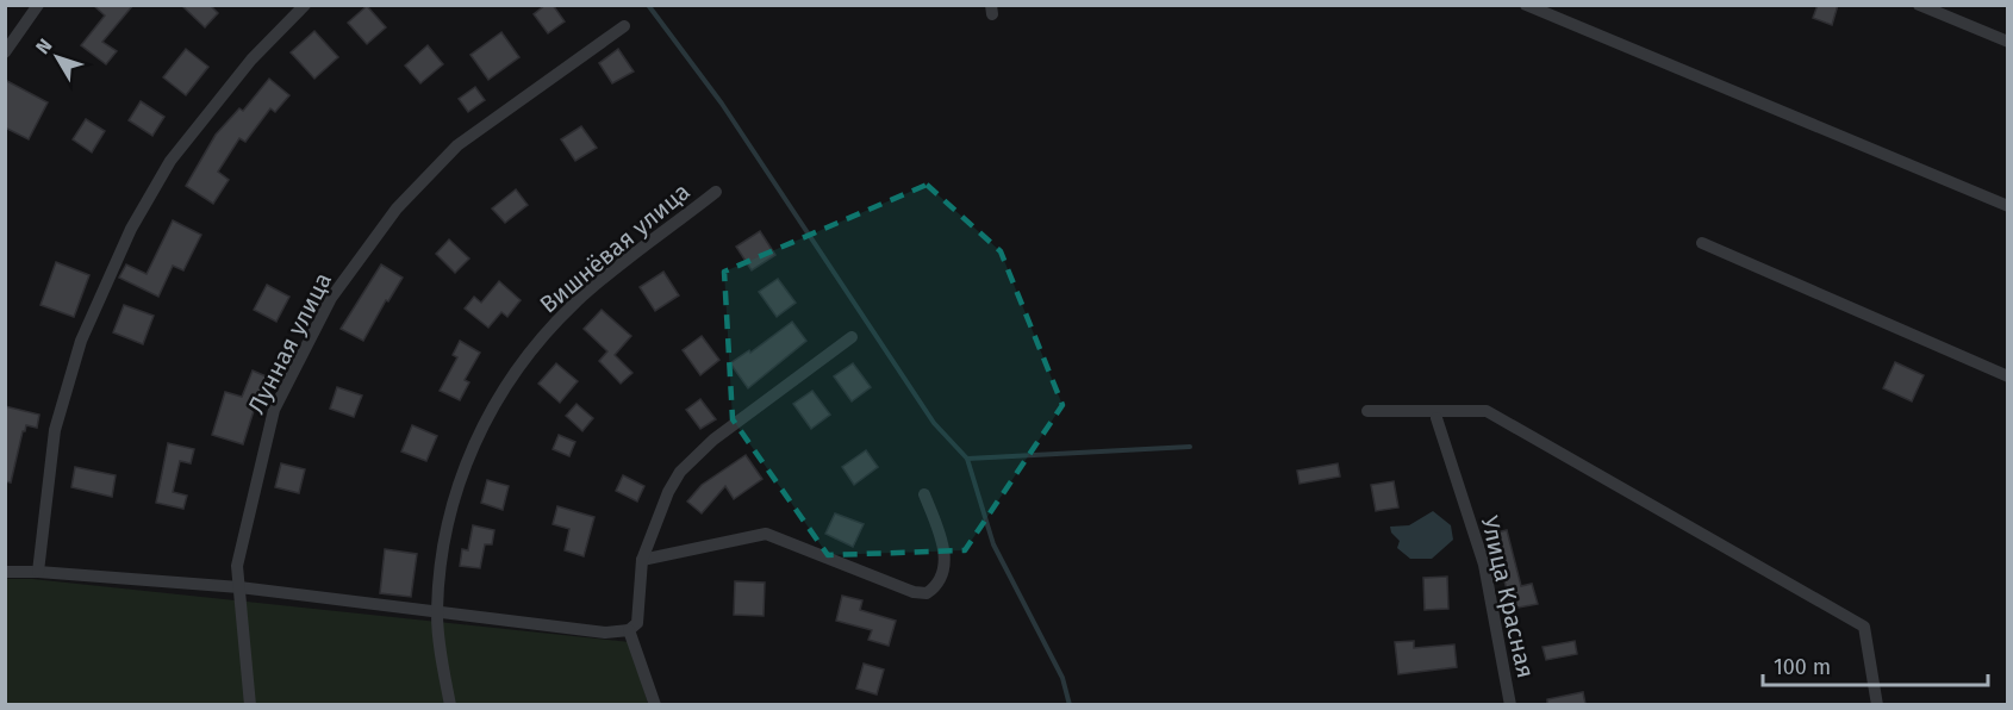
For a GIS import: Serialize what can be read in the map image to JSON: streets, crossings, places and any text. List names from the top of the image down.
{
  "streets": {
    "street": ["Вишнёвая улица", "Лунная улица", "Улица Красная"]
  },
  "scale_bar": "100 m",
  "north": "top left"
}
